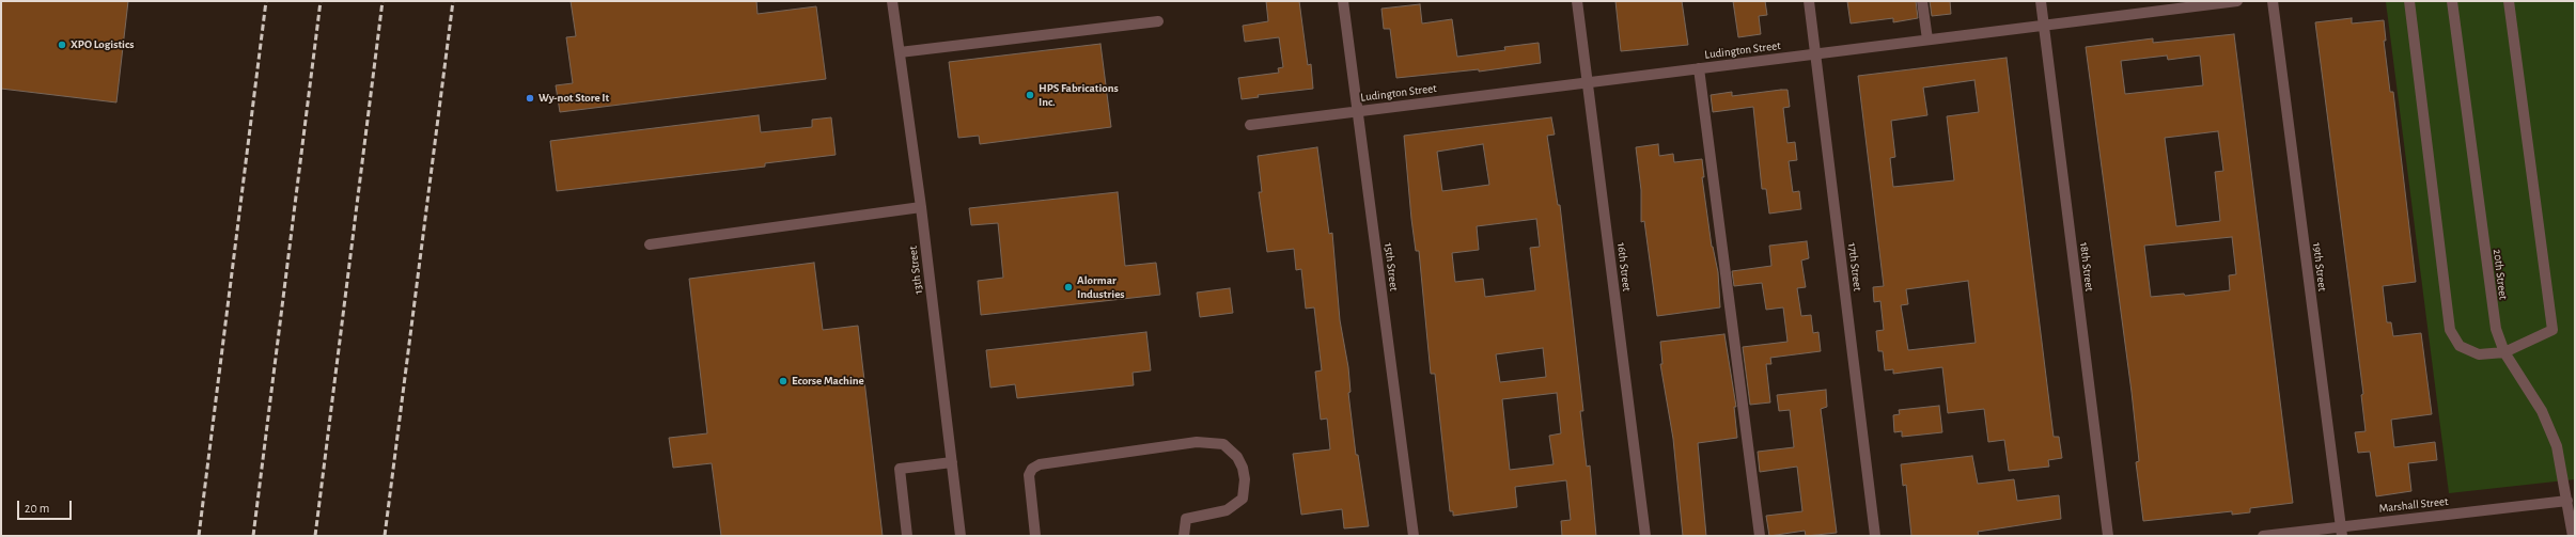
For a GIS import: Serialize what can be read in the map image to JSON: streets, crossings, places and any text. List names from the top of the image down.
{
  "streets": {
    "street": [
      "Ludington Street",
      "15th Street",
      "16th Street",
      "17th Street",
      "18th Street",
      "19th Street",
      "13th Street",
      "20th Street",
      "Marshall Street"
    ]
  },
  "crossings": [
    ["Ludington Street", "15th Street"],
    ["Ludington Street", "16th Street"],
    ["Ludington Street", "17th Street"],
    ["Ludington Street", "18th Street"],
    ["19th Street", "Marshall Street"],
    ["20th Street", "Marshall Street"]
  ],
  "places": [
    "XPO Logistics",
    "HPS Fabrications Inc.",
    "Wy-not Store It",
    "Alormar Industries",
    "Ecorse Machine"
  ],
  "scale_bar": "20 m"
}
